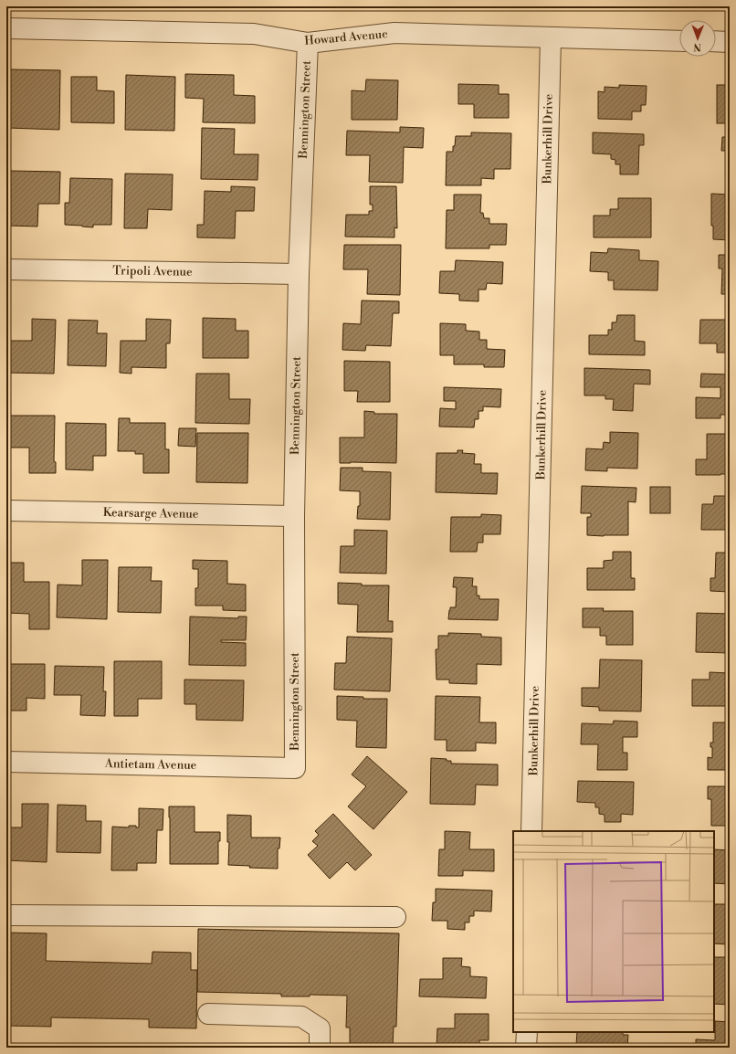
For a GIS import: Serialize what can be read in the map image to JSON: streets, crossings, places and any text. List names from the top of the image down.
{
  "streets": {
    "street": [
      "Howard Avenue",
      "Bennington Street",
      "Bunkerhill Drive",
      "Tripoli Avenue",
      "Kearsarge Avenue",
      "Antietam Avenue"
    ]
  },
  "crossings": [
    ["Howard Avenue", "Bennington Street"],
    ["Howard Avenue", "Bunkerhill Drive"],
    ["Bennington Street", "Tripoli Avenue"],
    ["Bennington Street", "Kearsarge Avenue"],
    ["Bennington Street", "Antietam Avenue"]
  ],
  "north": "bottom"
}
